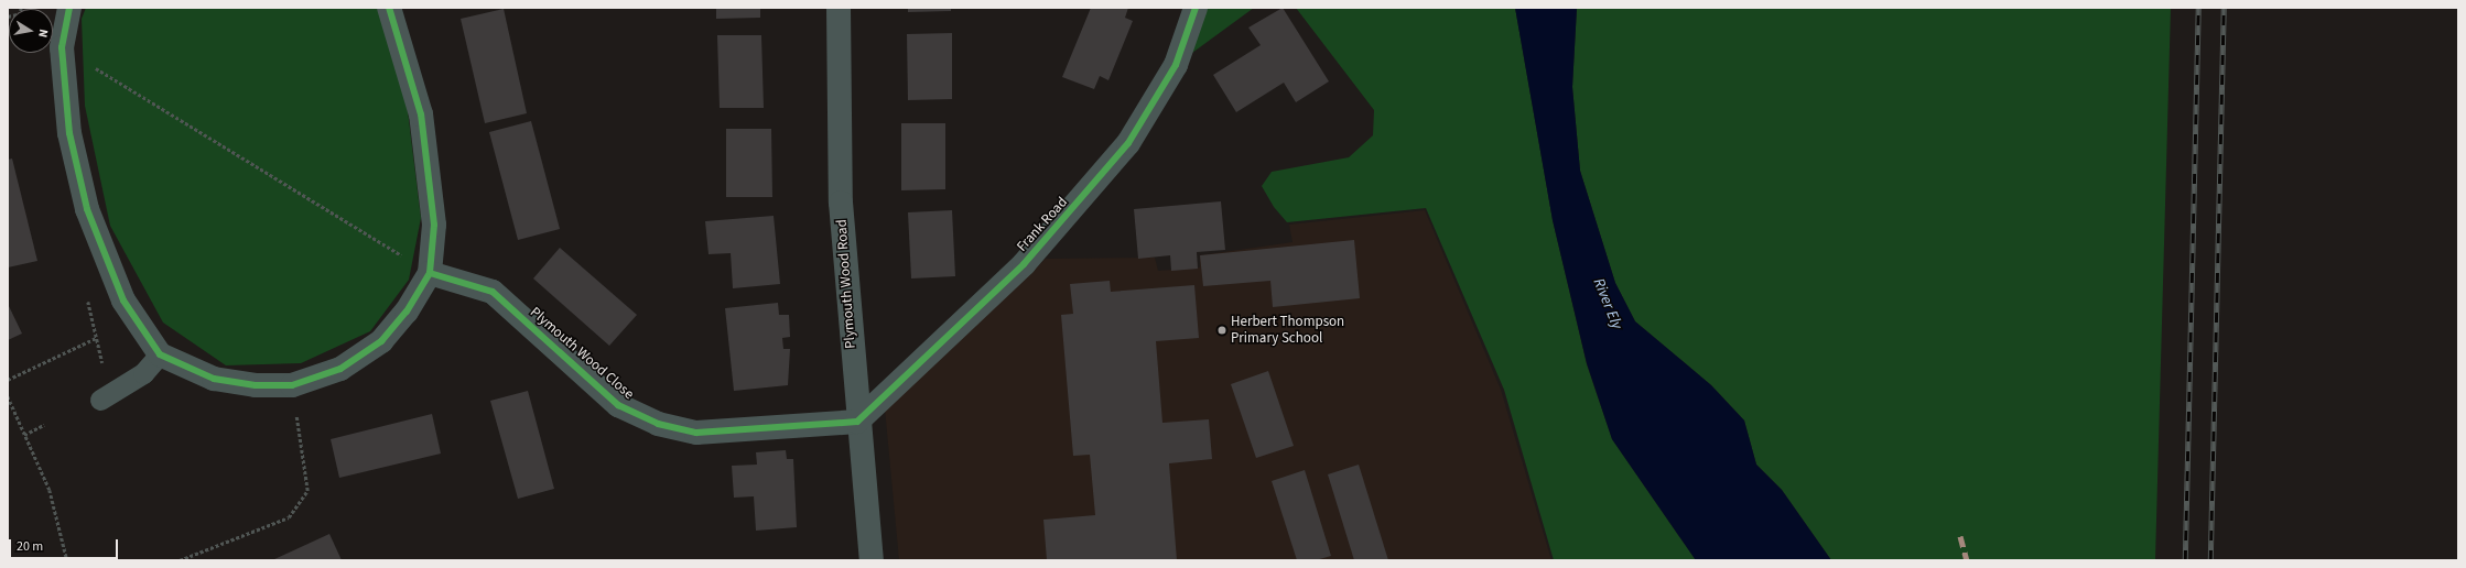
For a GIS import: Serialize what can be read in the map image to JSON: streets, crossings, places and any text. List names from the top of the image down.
{
  "streets": {
    "street": ["Frank Road", "Plymouth Wood Road", "Plymouth Wood Close"]
  },
  "crossings": [
    ["Frank Road", "Plymouth Wood Road"],
    ["Frank Road", "Plymouth Wood Close"],
    ["Plymouth Wood Road", "Plymouth Wood Close"]
  ],
  "water": ["River Ely"],
  "places": ["Herbert Thompson Primary School"],
  "scale_bar": "20 m",
  "north": "right"
}
